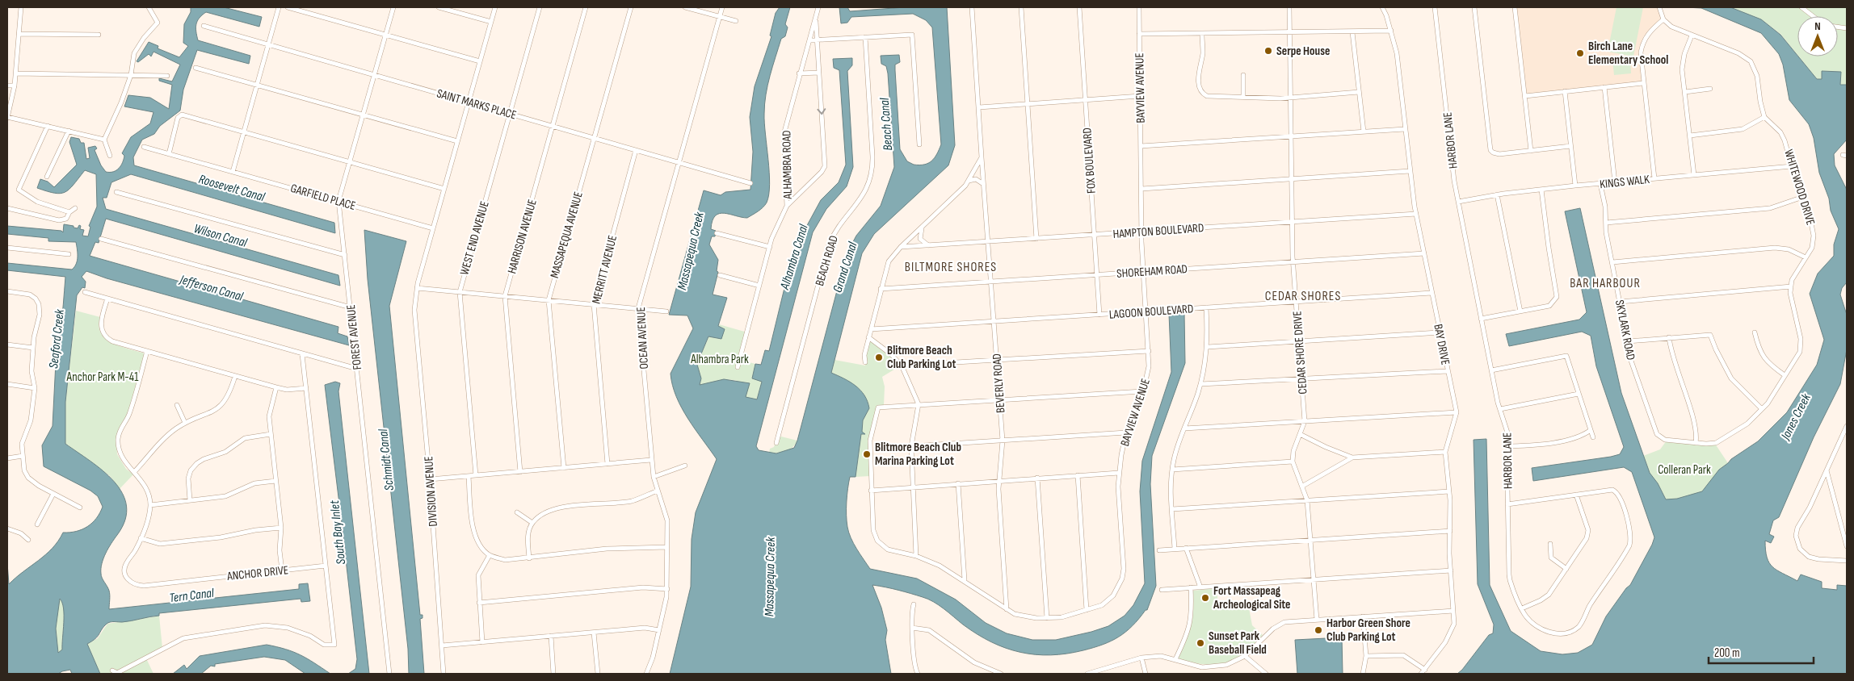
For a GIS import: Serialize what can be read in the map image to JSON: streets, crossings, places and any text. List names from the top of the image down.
{
  "streets": {
    "street": [
      "BAYVIEW AVENUE",
      "SAINT MARKS PLACE",
      "HARBOR LANE",
      "FOX BOULEVARD",
      "ALHAMBRA ROAD",
      "KINGS WALK",
      "WHITEWOOD DRIVE",
      "GARFIELD PLACE",
      "HAMPTON BOULEVARD",
      "MASSAPEQUA AVENUE",
      "HARRISON AVENUE",
      "WEST END AVENUE",
      "BEACH ROAD",
      "MERRITT AVENUE",
      "SHOREHAM ROAD",
      "LAGOON BOULEVARD",
      "SKYLARK ROAD",
      "FOREST AVENUE",
      "OCEAN AVENUE",
      "BAY DRIVE",
      "CEDAR SHORE DRIVE",
      "BEVERLY ROAD",
      "DIVISION AVENUE",
      "ANCHOR DRIVE"
    ]
  },
  "crossings": [
    ["BAYVIEW AVENUE", "HAMPTON BOULEVARD"],
    ["BAYVIEW AVENUE", "SHOREHAM ROAD"],
    ["BAYVIEW AVENUE", "LAGOON BOULEVARD"],
    ["BAYVIEW AVENUE", "BEVERLY ROAD"],
    ["SAINT MARKS PLACE", "MASSAPEQUA AVENUE"],
    ["SAINT MARKS PLACE", "HARRISON AVENUE"],
    ["SAINT MARKS PLACE", "WEST END AVENUE"],
    ["SAINT MARKS PLACE", "MERRITT AVENUE"],
    ["SAINT MARKS PLACE", "FOREST AVENUE"],
    ["SAINT MARKS PLACE", "OCEAN AVENUE"],
    ["HARBOR LANE", "KINGS WALK"],
    ["FOX BOULEVARD", "HAMPTON BOULEVARD"],
    ["FOX BOULEVARD", "SHOREHAM ROAD"],
    ["FOX BOULEVARD", "LAGOON BOULEVARD"],
    ["KINGS WALK", "WHITEWOOD DRIVE"],
    ["KINGS WALK", "SKYLARK ROAD"],
    ["WHITEWOOD DRIVE", "SKYLARK ROAD"],
    ["GARFIELD PLACE", "FOREST AVENUE"],
    ["HAMPTON BOULEVARD", "BAY DRIVE"],
    ["HAMPTON BOULEVARD", "CEDAR SHORE DRIVE"],
    ["HAMPTON BOULEVARD", "BEVERLY ROAD"],
    ["SHOREHAM ROAD", "BAY DRIVE"],
    ["SHOREHAM ROAD", "CEDAR SHORE DRIVE"],
    ["SHOREHAM ROAD", "BEVERLY ROAD"],
    ["LAGOON BOULEVARD", "BAY DRIVE"],
    ["LAGOON BOULEVARD", "CEDAR SHORE DRIVE"],
    ["LAGOON BOULEVARD", "BEVERLY ROAD"]
  ],
  "districts": ["BILTMORE SHORES", "BAR HARBOUR", "CEDAR SHORES"],
  "water": [
    "Beach Canal",
    "Roosevelt Canal",
    "Wilson Canal",
    "Massapequa Creek",
    "Alhambra Canal",
    "Grand Canal",
    "Jefferson Canal",
    "Seaford Creek",
    "Jones Creek",
    "Schmidt Canal",
    "South Bay Inlet",
    "Tern Canal"
  ],
  "parks": ["Alhambra Park", "Anchor Park M-41", "Colleran Park"],
  "places": [
    "Serpe House",
    "Birch Lane Elementary School",
    "Blitmore Beach Club Parking Lot",
    "Blitmore Beach Club Marina Parking Lot",
    "Fort Massapeag Archeological Site",
    "Harbor Green Shore Club Parking Lot",
    "Sunset Park Baseball Field"
  ],
  "scale_bar": "200 m",
  "north": "top"
}
